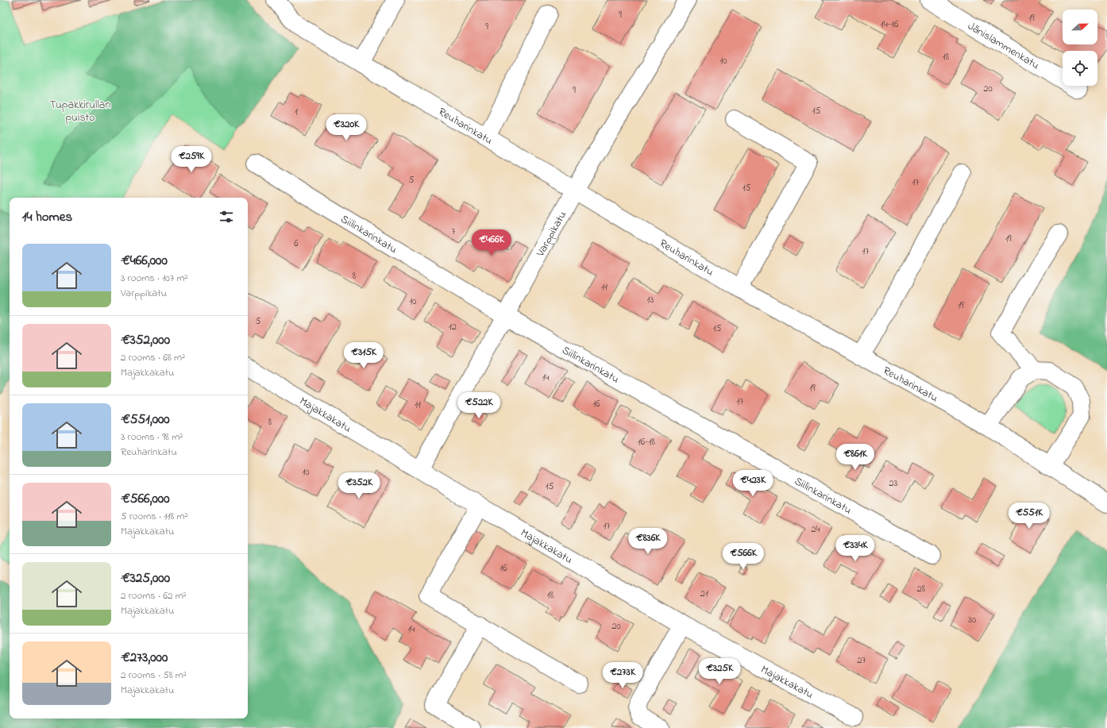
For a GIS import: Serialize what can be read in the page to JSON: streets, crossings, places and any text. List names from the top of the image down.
{
  "streets": {
    "street": [
      "Jänislammenkatu",
      "Reuharinkatu",
      "Siilinkarinkatu",
      "Varppikatu",
      "Majakkakatu"
    ]
  },
  "crossings": [
    ["Reuharinkatu", "Varppikatu"],
    ["Siilinkarinkatu", "Varppikatu"],
    ["Varppikatu", "Majakkakatu"]
  ],
  "parks": ["Tupakkirullan puisto"],
  "house_numbers": [
    "9",
    "19",
    "14-16",
    "9",
    "18",
    "10",
    "20",
    "9",
    "15",
    "1",
    "5",
    "17",
    "15",
    "7",
    "19",
    "6",
    "17",
    "8",
    "11",
    "13",
    "10",
    "19",
    "5",
    "12",
    "15",
    "14",
    "19",
    "17",
    "16",
    "11",
    "8",
    "16-18",
    "10",
    "23",
    "15",
    "17",
    "24",
    "16",
    "28",
    "21",
    "18",
    "30",
    "20",
    "14",
    "27"
  ],
  "north": "right",
  "page": {
    "price": [
      "€320K",
      "€259K",
      "€466K",
      "€315K",
      "€522K",
      "€861K",
      "€423K",
      "€352K",
      "€551K",
      "€836K",
      "€334K",
      "€566K",
      "€325K",
      "€273K"
    ],
    "heading": "14 homes",
    "list": [
      {
        "name": "€466,000",
        "note": "3 rooms · 107 m² · Varppikatu"
      },
      {
        "name": "€352,000",
        "note": "2 rooms · 68 m² · Majakkakatu"
      },
      {
        "name": "€551,000",
        "note": "3 rooms · 98 m² · Reuharinkatu"
      },
      {
        "name": "€566,000",
        "note": "5 rooms · 118 m² · Majakkakatu"
      },
      {
        "name": "€325,000",
        "note": "2 rooms · 62 m² · Majakkakatu"
      },
      {
        "name": "€273,000",
        "note": "2 rooms · 58 m² · Majakkakatu"
      }
    ]
  }
}
